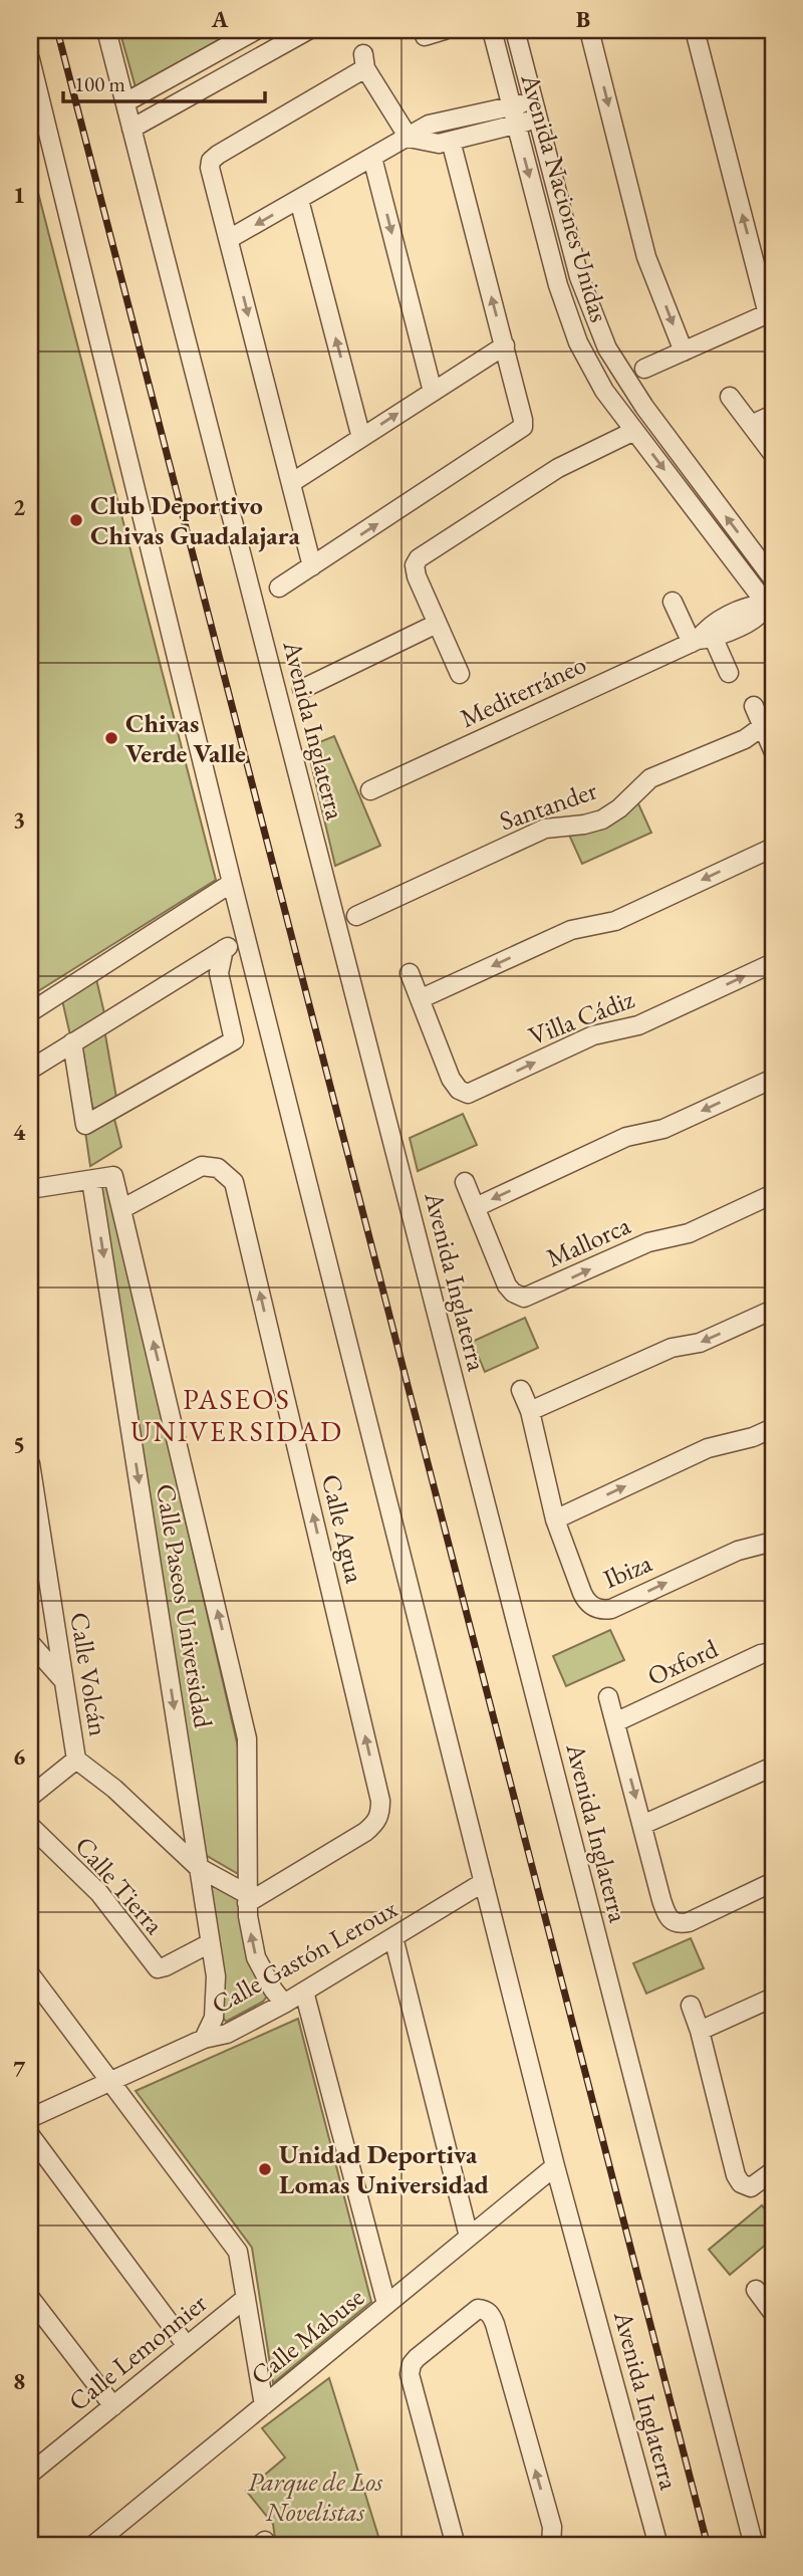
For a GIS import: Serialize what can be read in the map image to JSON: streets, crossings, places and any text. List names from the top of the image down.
{
  "streets": {
    "street": [
      "Avenida Naciones Unidas",
      "Mediterráneo",
      "Avenida Inglaterra",
      "Santander",
      "Villa Cádiz",
      "Mallorca",
      "Calle Agua",
      "Ibiza",
      "Calle Paseos Universidad",
      "Oxford",
      "Calle Volcán",
      "Calle Tierra",
      "Calle Gastón Leroux",
      "Calle Mabuse",
      "Calle Lemonnier"
    ]
  },
  "crossings": [
    ["Avenida Naciones Unidas", "Mediterráneo"],
    ["Avenida Inglaterra", "Calle Gastón Leroux"],
    ["Avenida Inglaterra", "Calle Mabuse"],
    ["Calle Agua", "Calle Paseos Universidad"],
    ["Calle Agua", "Calle Volcán"],
    ["Calle Paseos Universidad", "Calle Volcán"],
    ["Calle Paseos Universidad", "Calle Tierra"],
    ["Calle Paseos Universidad", "Calle Gastón Leroux"]
  ],
  "districts": ["PASEOS UNIVERSIDAD"],
  "parks": ["Parque de Los Novelistas"],
  "places": ["Club Deportivo Chivas Guadalajara", "Chivas Verde Valle", "Unidad Deportiva Lomas Universidad"],
  "scale_bar": "100 m",
  "grid": {
    "columns": ["A", "B"],
    "rows": [
      "1",
      "2",
      "3",
      "4",
      "5",
      "6",
      "7",
      "8"
    ]
  }
}
